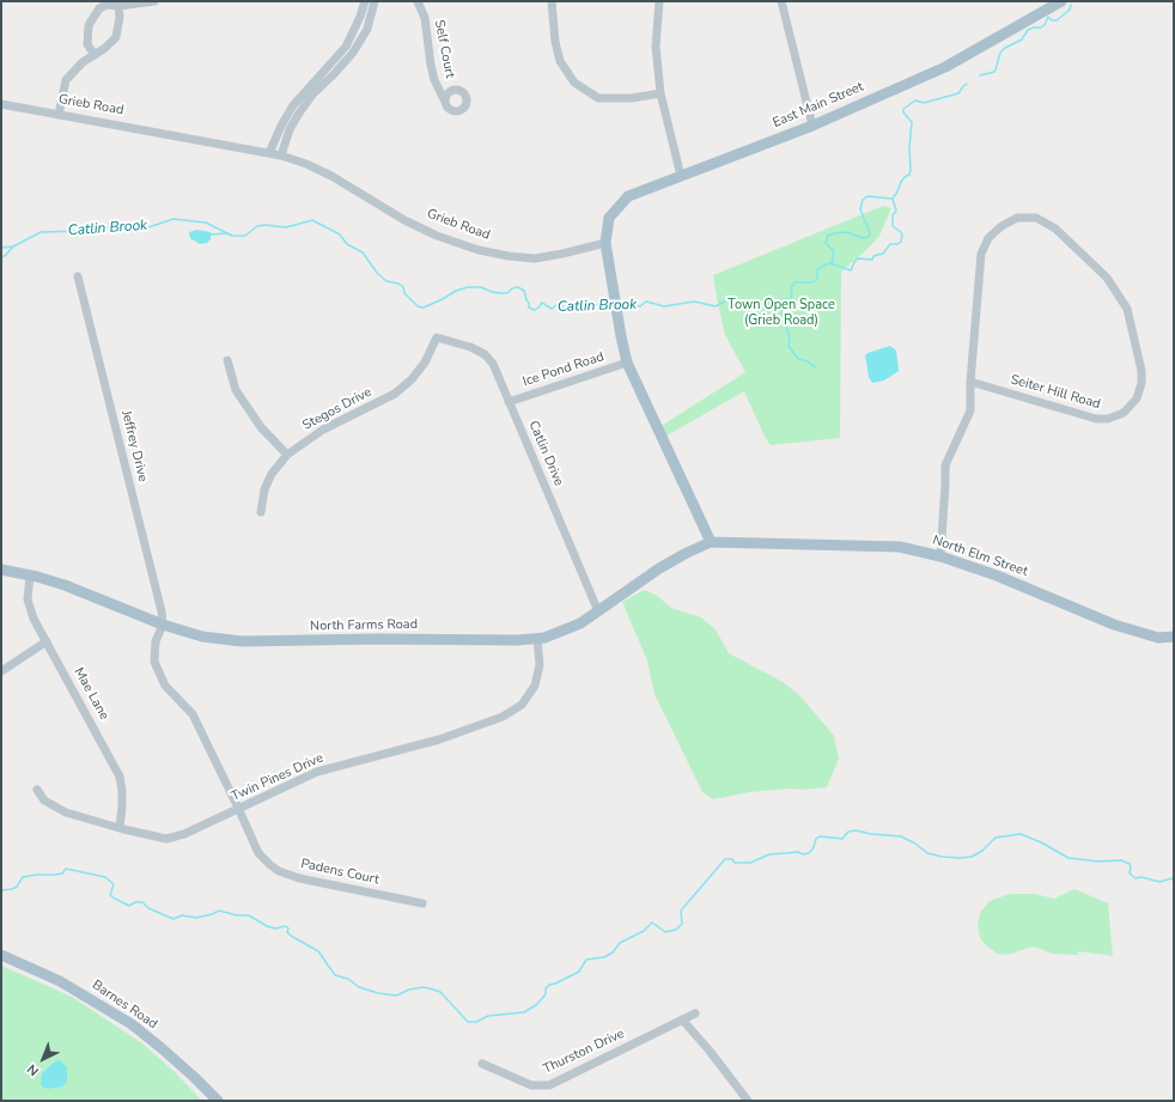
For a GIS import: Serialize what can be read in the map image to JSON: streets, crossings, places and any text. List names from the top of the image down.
{
  "streets": {
    "main road": [
      "East Main Street",
      "North Elm Street",
      "North Farms Road",
      "Barnes Road"
    ],
    "street": [
      "Self Court",
      "Grieb Road",
      "Ice Pond Road",
      "Seiter Hill Road",
      "Stegos Drive",
      "Jeffrey Drive",
      "Catlin Drive",
      "Mae Lane",
      "Twin Pines Drive",
      "Padens Court",
      "Thurston Drive"
    ]
  },
  "crossings": [
    ["Grieb Road", "East Main Street"],
    ["Ice Pond Road", "Catlin Drive"],
    ["Seiter Hill Road", "North Elm Street"],
    ["Stegos Drive", "Catlin Drive"],
    ["Jeffrey Drive", "North Farms Road"],
    ["Jeffrey Drive", "Padens Court"],
    ["Catlin Drive", "North Farms Road"],
    ["North Elm Street", "North Farms Road"],
    ["North Farms Road", "Mae Lane"],
    ["North Farms Road", "Twin Pines Drive"],
    ["North Farms Road", "Padens Court"],
    ["Mae Lane", "Twin Pines Drive"],
    ["Twin Pines Drive", "Padens Court"]
  ],
  "water": ["Catlin Brook"],
  "parks": ["Town Open Space (Grieb Road)"],
  "north": "bottom left"
}
